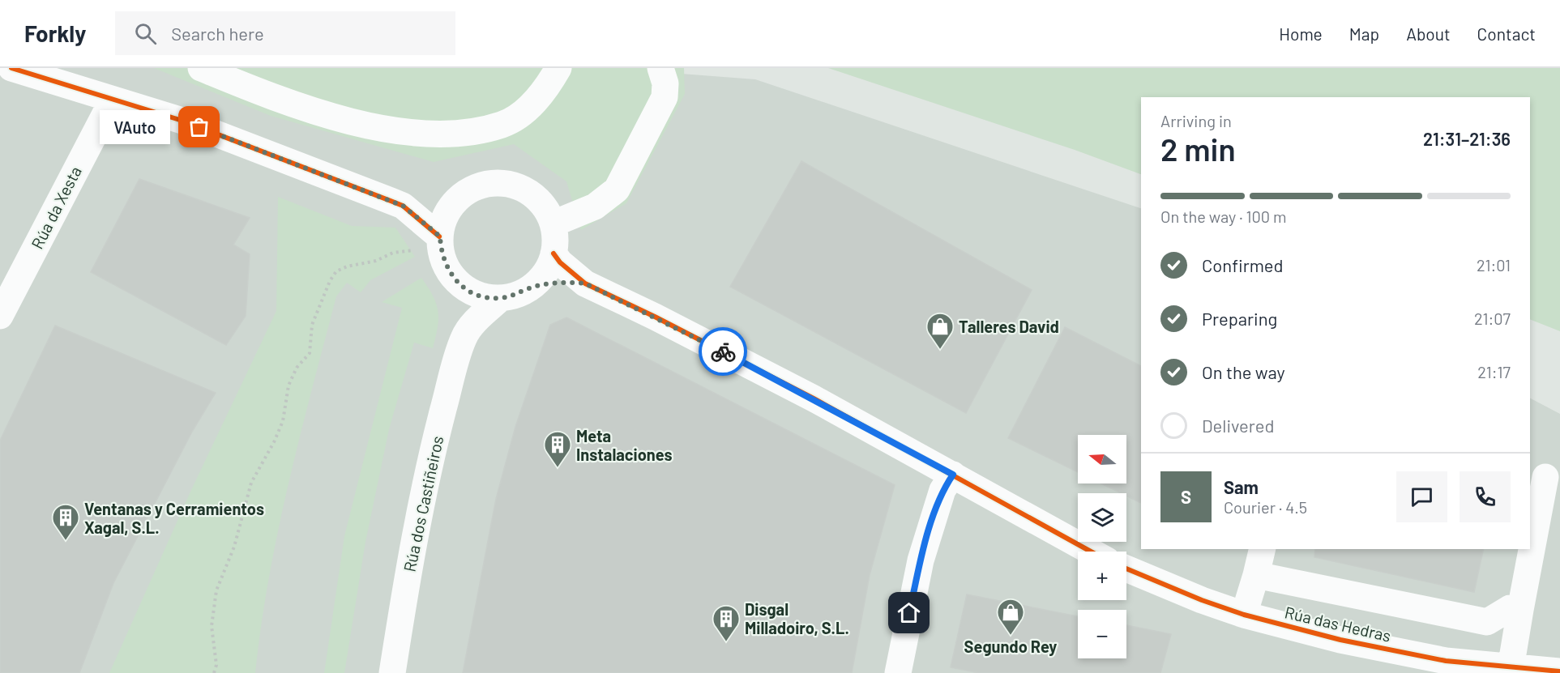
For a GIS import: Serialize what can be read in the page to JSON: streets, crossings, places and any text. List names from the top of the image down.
{
  "streets": {
    "street": ["Rúa da Xesta", "Rúa dos Castiñeiros", "Rúa das Hedras"]
  },
  "places": {
    "other": ["VAuto"],
    "shop": ["Talleres David", "Segundo Rey"],
    "building": ["Meta Instalaciones", "Ventanas y Cerramientos Xagal, S.L.", "Disgal Milladoiro, S.L."]
  },
  "north": "left",
  "page": {
    "header": "Forkly",
    "search": "Search here",
    "nav": [
      "Home",
      "Map",
      "About",
      "Contact"
    ],
    "heading": ["2 min", "Arriving in", "21:31–21:36"],
    "panel": ["Sam", "Courier · 4.5"],
    "bubble": "VAuto",
    "bar": "On the way · 100 m",
    "list": [
      ["Confirmed", "21:01"],
      ["Preparing", "21:07"],
      ["On the way", "21:17"],
      "Delivered"
    ],
    "map_buttons": ["+", "−"],
    "round": "S"
  }
}
